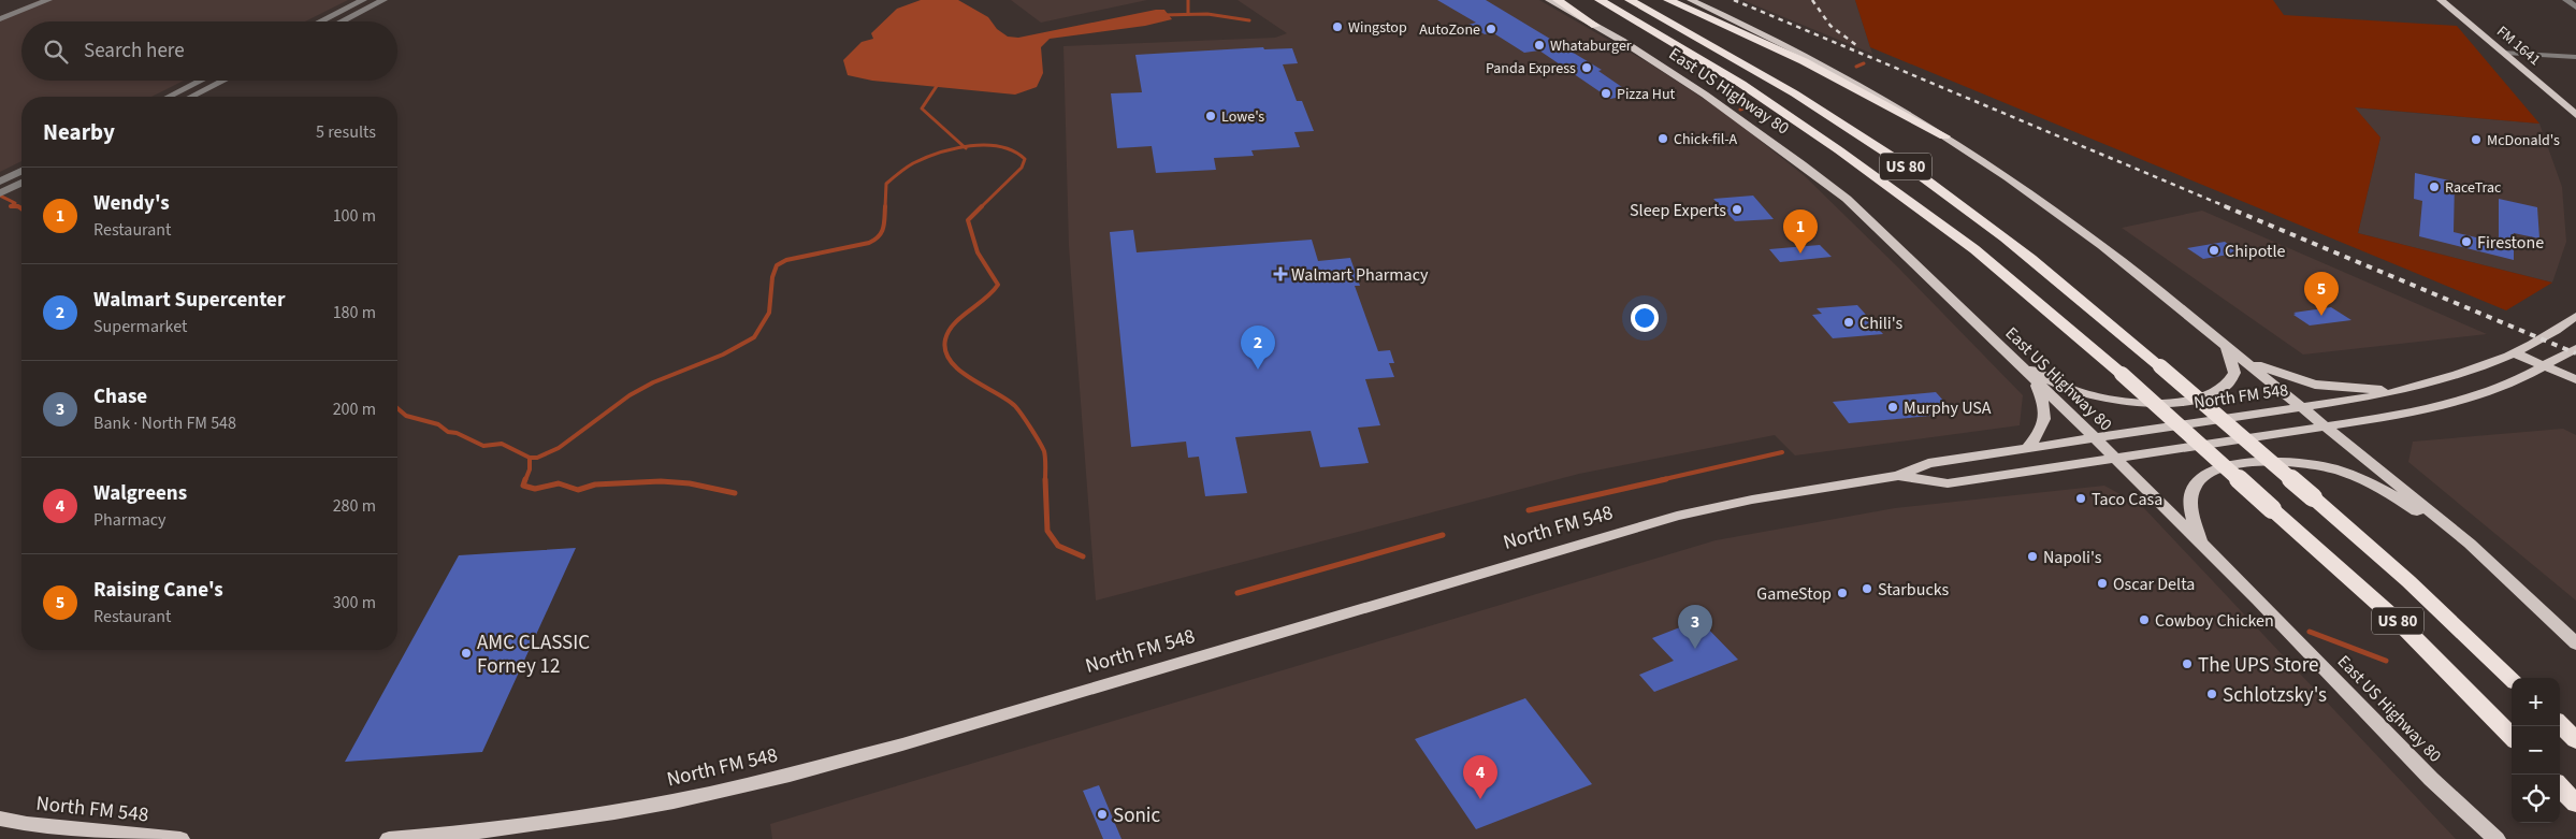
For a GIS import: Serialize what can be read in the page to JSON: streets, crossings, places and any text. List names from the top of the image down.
{
  "streets": {
    "highway": ["US 80"],
    "main road": ["FM 1641", "East US Highway 80", "North FM 548"]
  },
  "crossings": [
    ["East US Highway 80", "North FM 548"]
  ],
  "places": {
    "other": [
      "Wingstop",
      "AutoZone",
      "Whataburger",
      "Panda Express",
      "Pizza Hut",
      "Lowe's",
      "Chick-fil-A",
      "McDonald's",
      "RaceTrac",
      "Sleep Experts",
      "Firestone",
      "Chipotle",
      "Chili's",
      "Murphy USA",
      "Taco Casa",
      "Napoli's",
      "Oscar Delta",
      "Starbucks",
      "GameStop",
      "Cowboy Chicken",
      "AMC CLASSIC Forney 12",
      "The UPS Store",
      "Schlotzsky's",
      "Sonic"
    ],
    "health": ["Walmart Pharmacy"]
  },
  "page": {
    "search": "Search here",
    "heading": ["Nearby", "5 results"],
    "list": [
      {
        "mark": "1",
        "name": "Wendy's",
        "note": "Restaurant",
        "value": "100 m"
      },
      {
        "mark": "2",
        "name": "Walmart Supercenter",
        "note": "Supermarket",
        "value": "180 m"
      },
      {
        "mark": "3",
        "name": "Chase",
        "note": "Bank · North FM 548",
        "value": "200 m"
      },
      {
        "mark": "4",
        "name": "Walgreens",
        "note": "Pharmacy",
        "value": "280 m"
      },
      {
        "mark": "5",
        "name": "Raising Cane's",
        "note": "Restaurant",
        "value": "300 m"
      }
    ],
    "pins": [
      "1",
      "5",
      "2",
      "3",
      "4"
    ],
    "map_buttons": ["+", "−"]
  }
}
